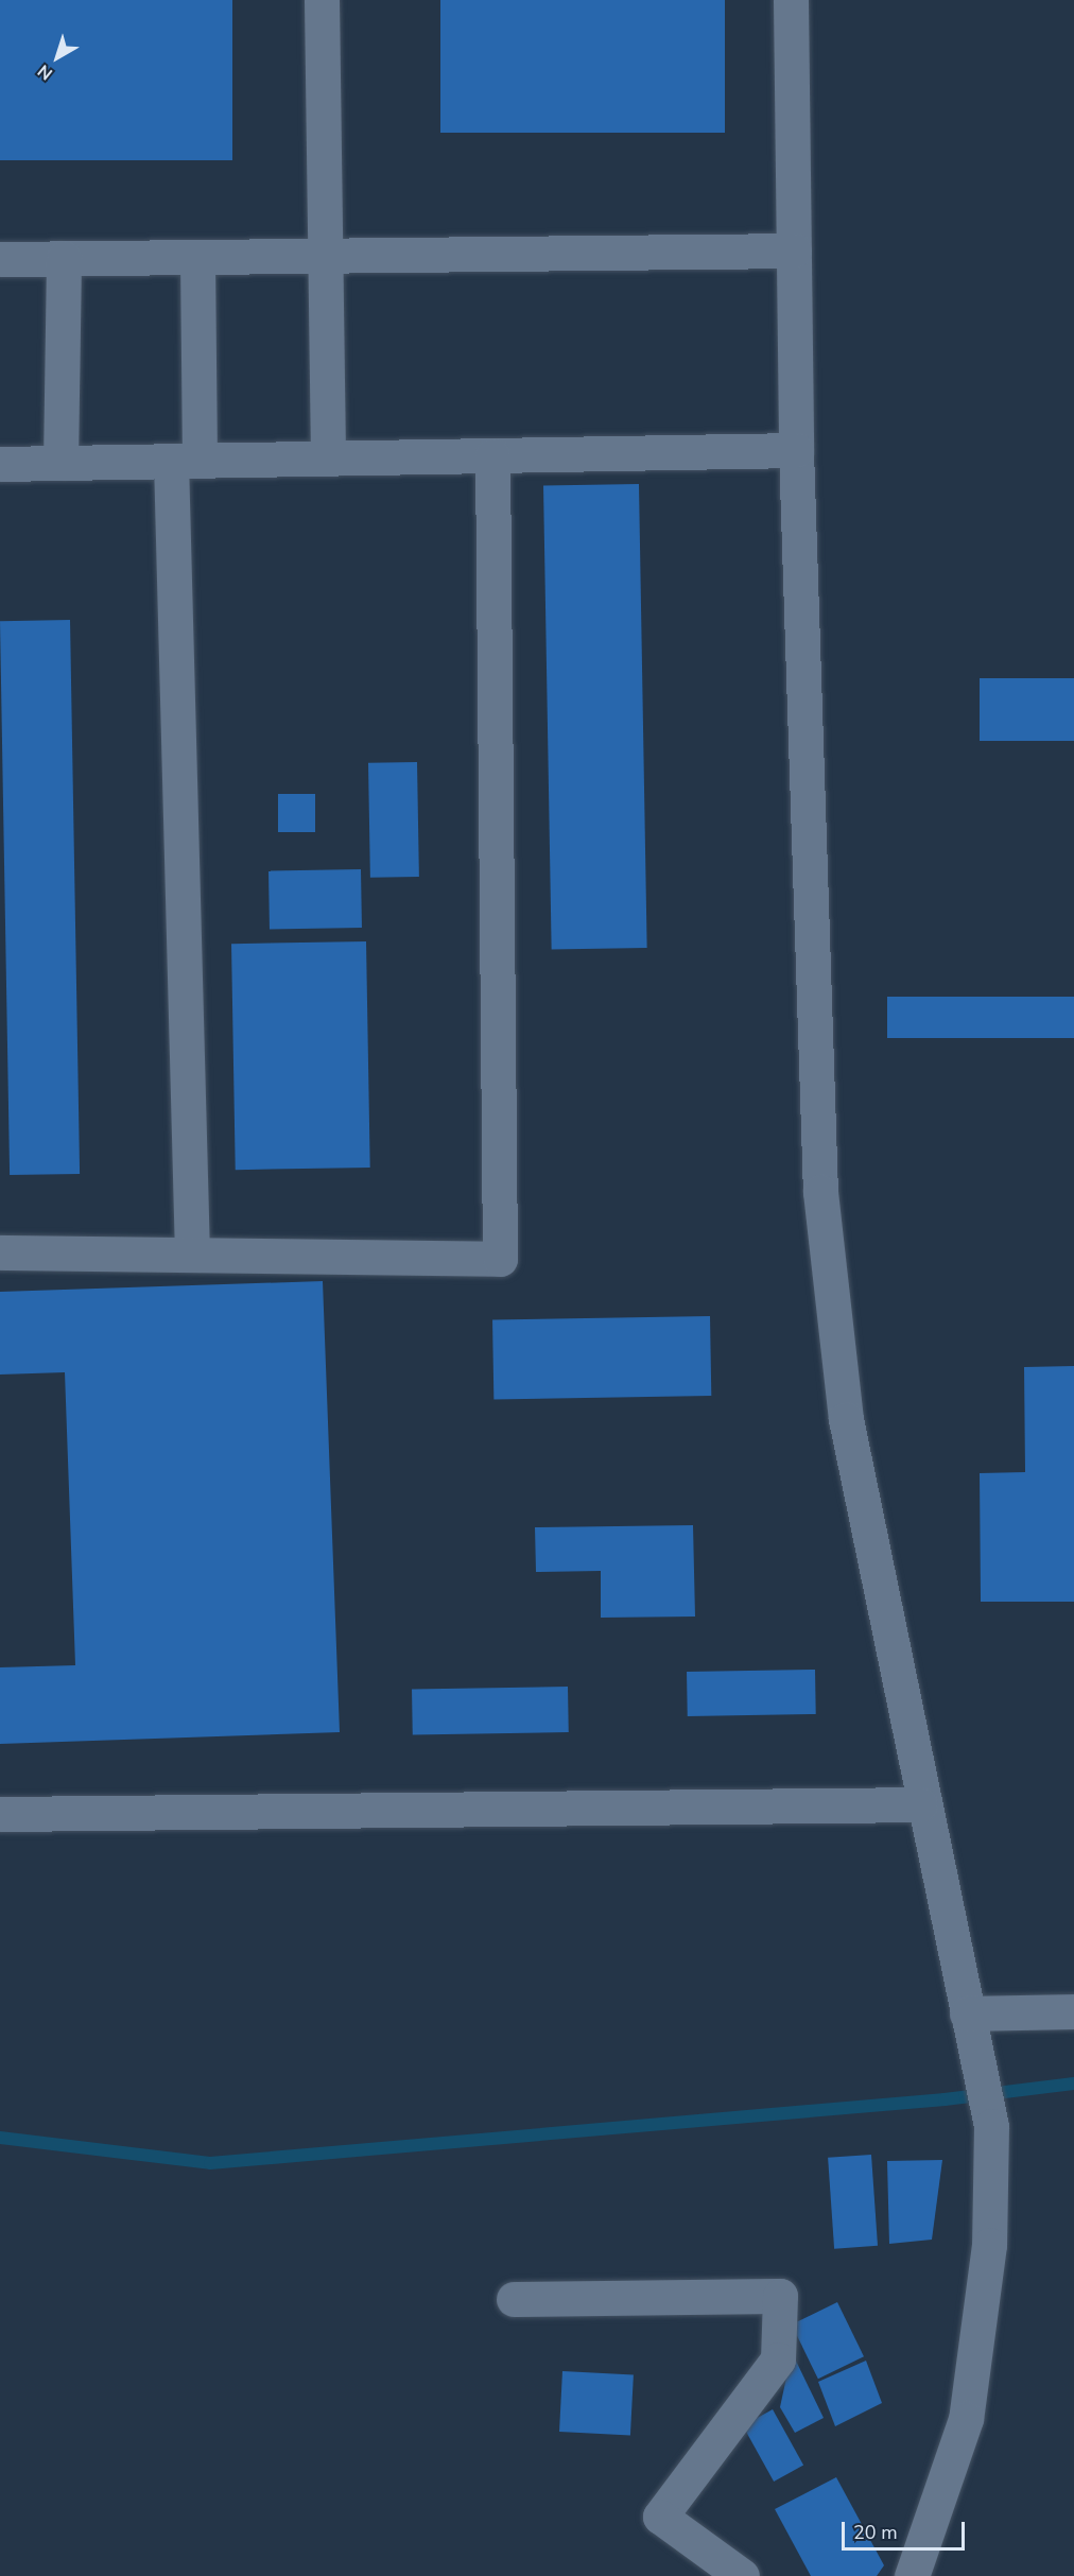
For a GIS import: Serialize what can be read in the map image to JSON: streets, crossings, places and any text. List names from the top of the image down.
{
  "scale_bar": "20 m",
  "north": "bottom left"
}
